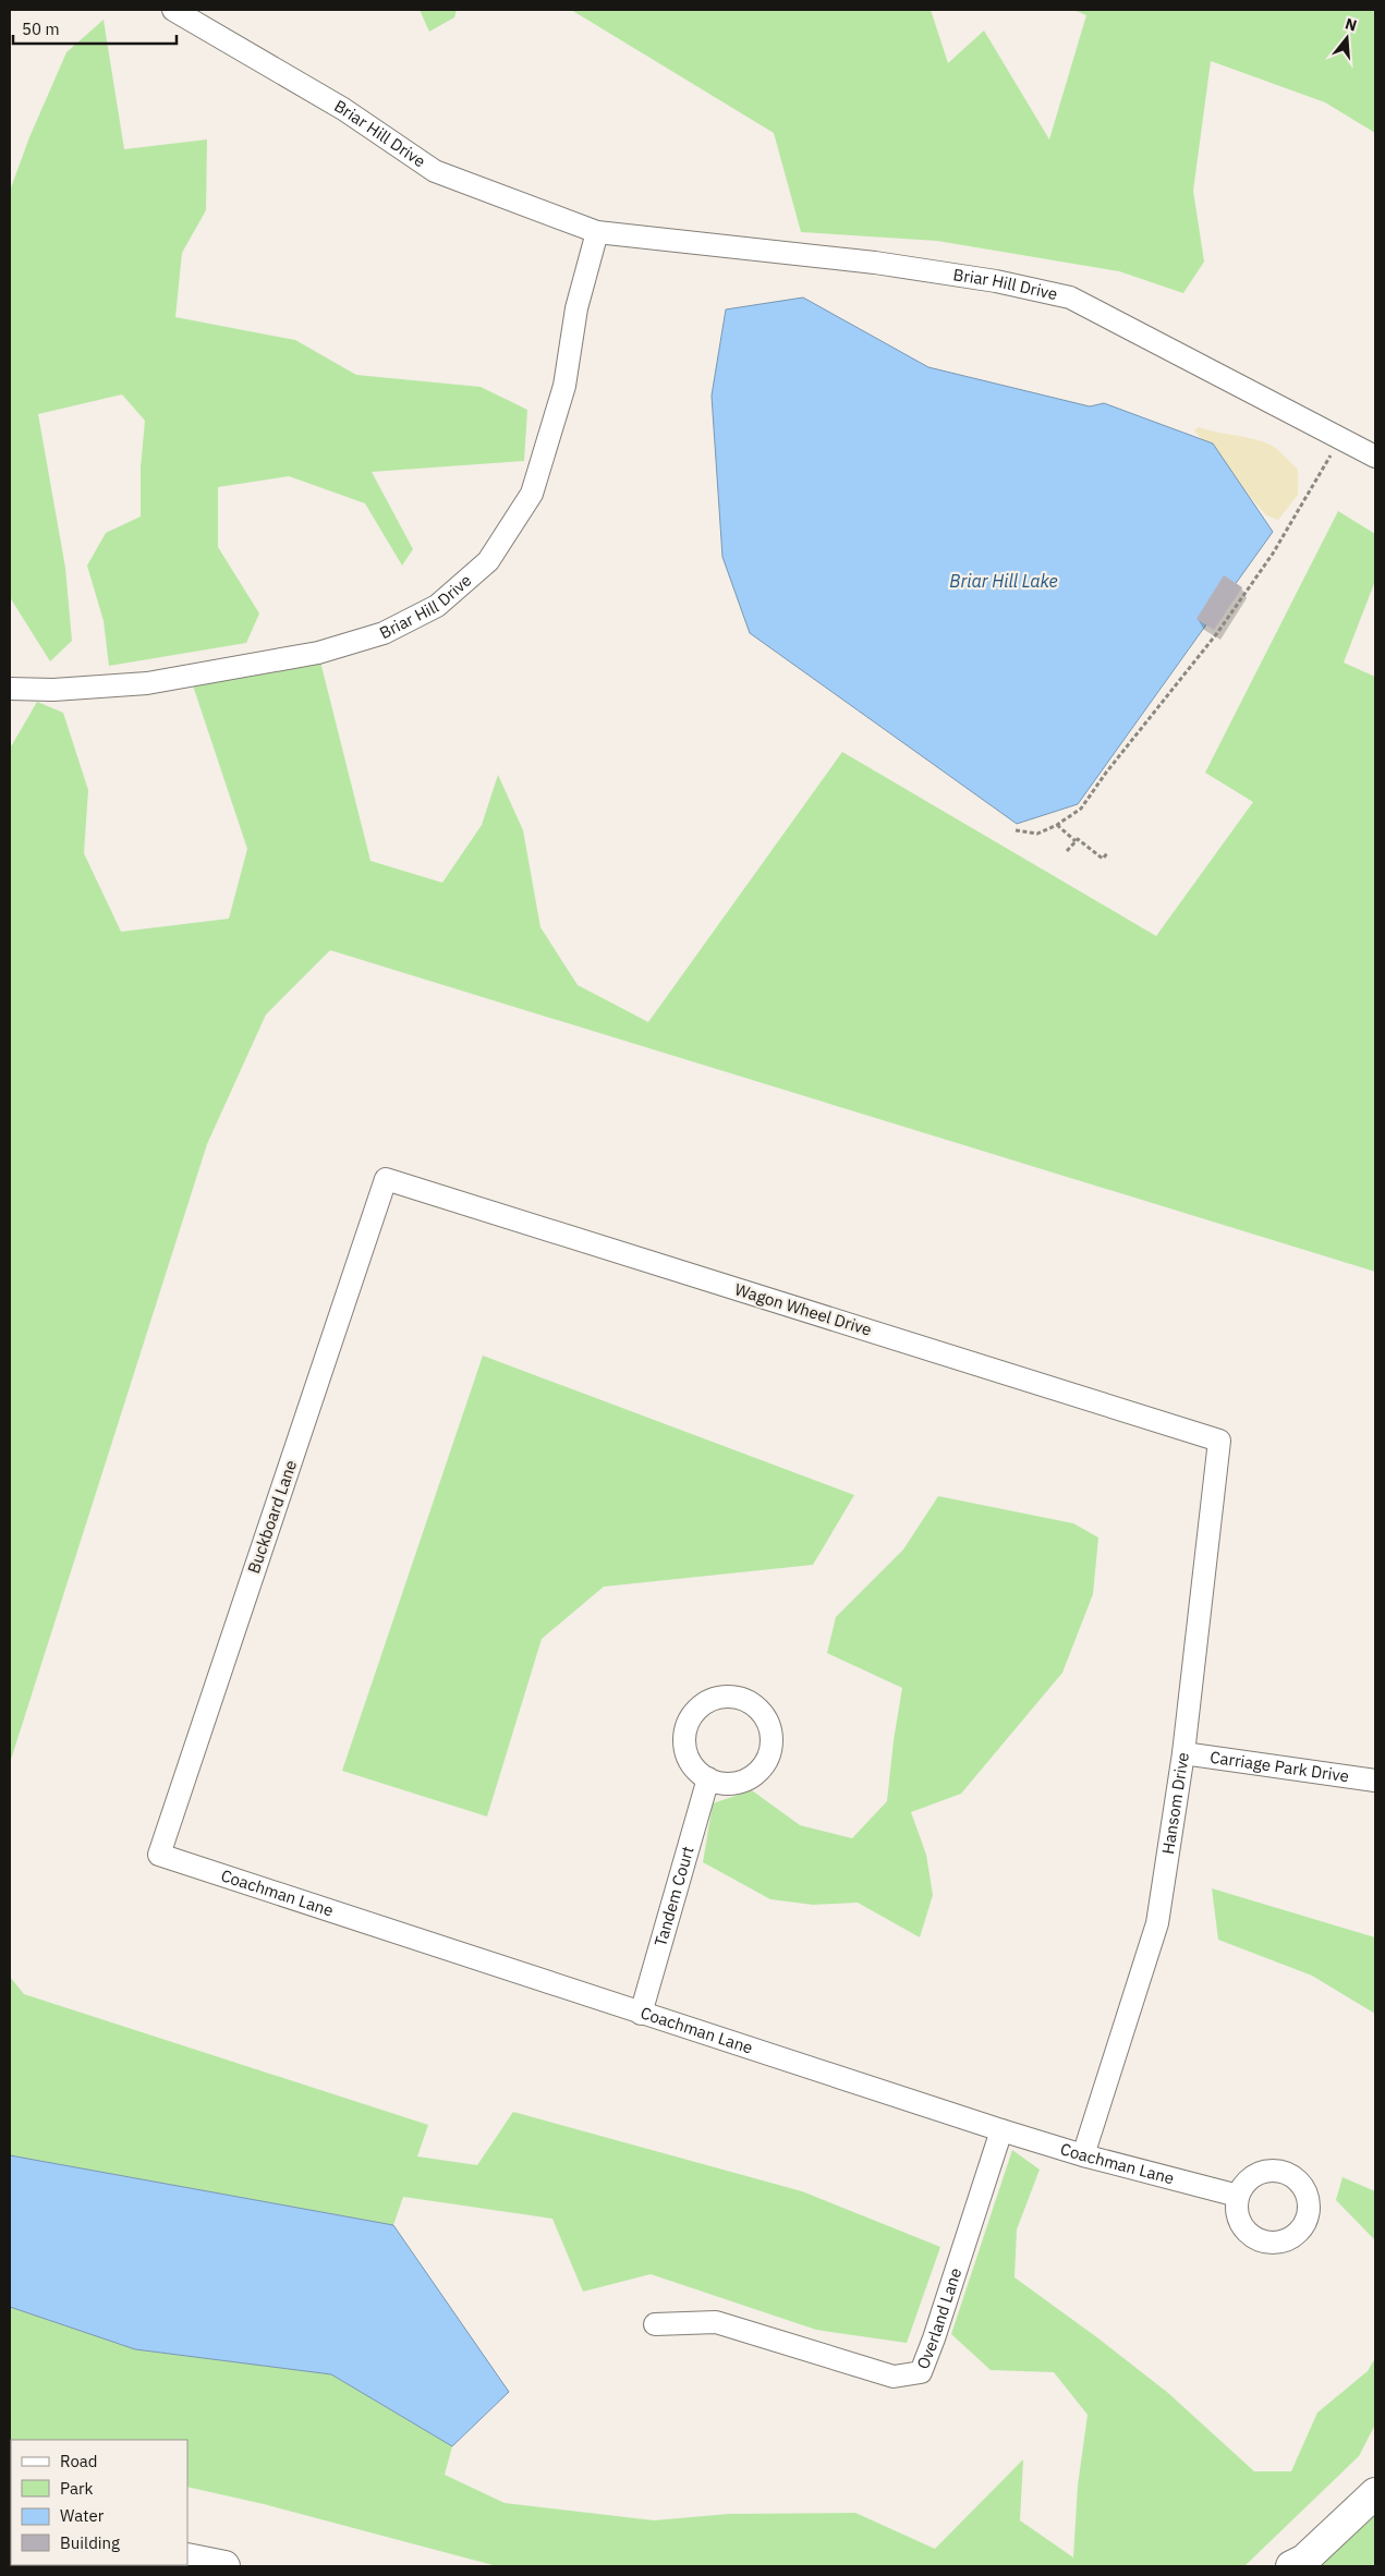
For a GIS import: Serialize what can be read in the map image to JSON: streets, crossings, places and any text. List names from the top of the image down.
{
  "streets": {
    "street": [
      "Briar Hill Drive",
      "Wagon Wheel Drive",
      "Buckboard Lane",
      "Carriage Park Drive",
      "Hansom Drive",
      "Coachman Lane",
      "Tandem Court",
      "Overland Lane"
    ]
  },
  "crossings": [
    ["Wagon Wheel Drive", "Buckboard Lane"],
    ["Wagon Wheel Drive", "Hansom Drive"],
    ["Buckboard Lane", "Coachman Lane"],
    ["Carriage Park Drive", "Hansom Drive"],
    ["Hansom Drive", "Coachman Lane"],
    ["Coachman Lane", "Tandem Court"],
    ["Coachman Lane", "Overland Lane"]
  ],
  "water": ["Briar Hill Lake"],
  "legend": [
    "Road",
    "Park",
    "Water",
    "Building"
  ],
  "scale_bar": "50 m",
  "north": "top"
}
